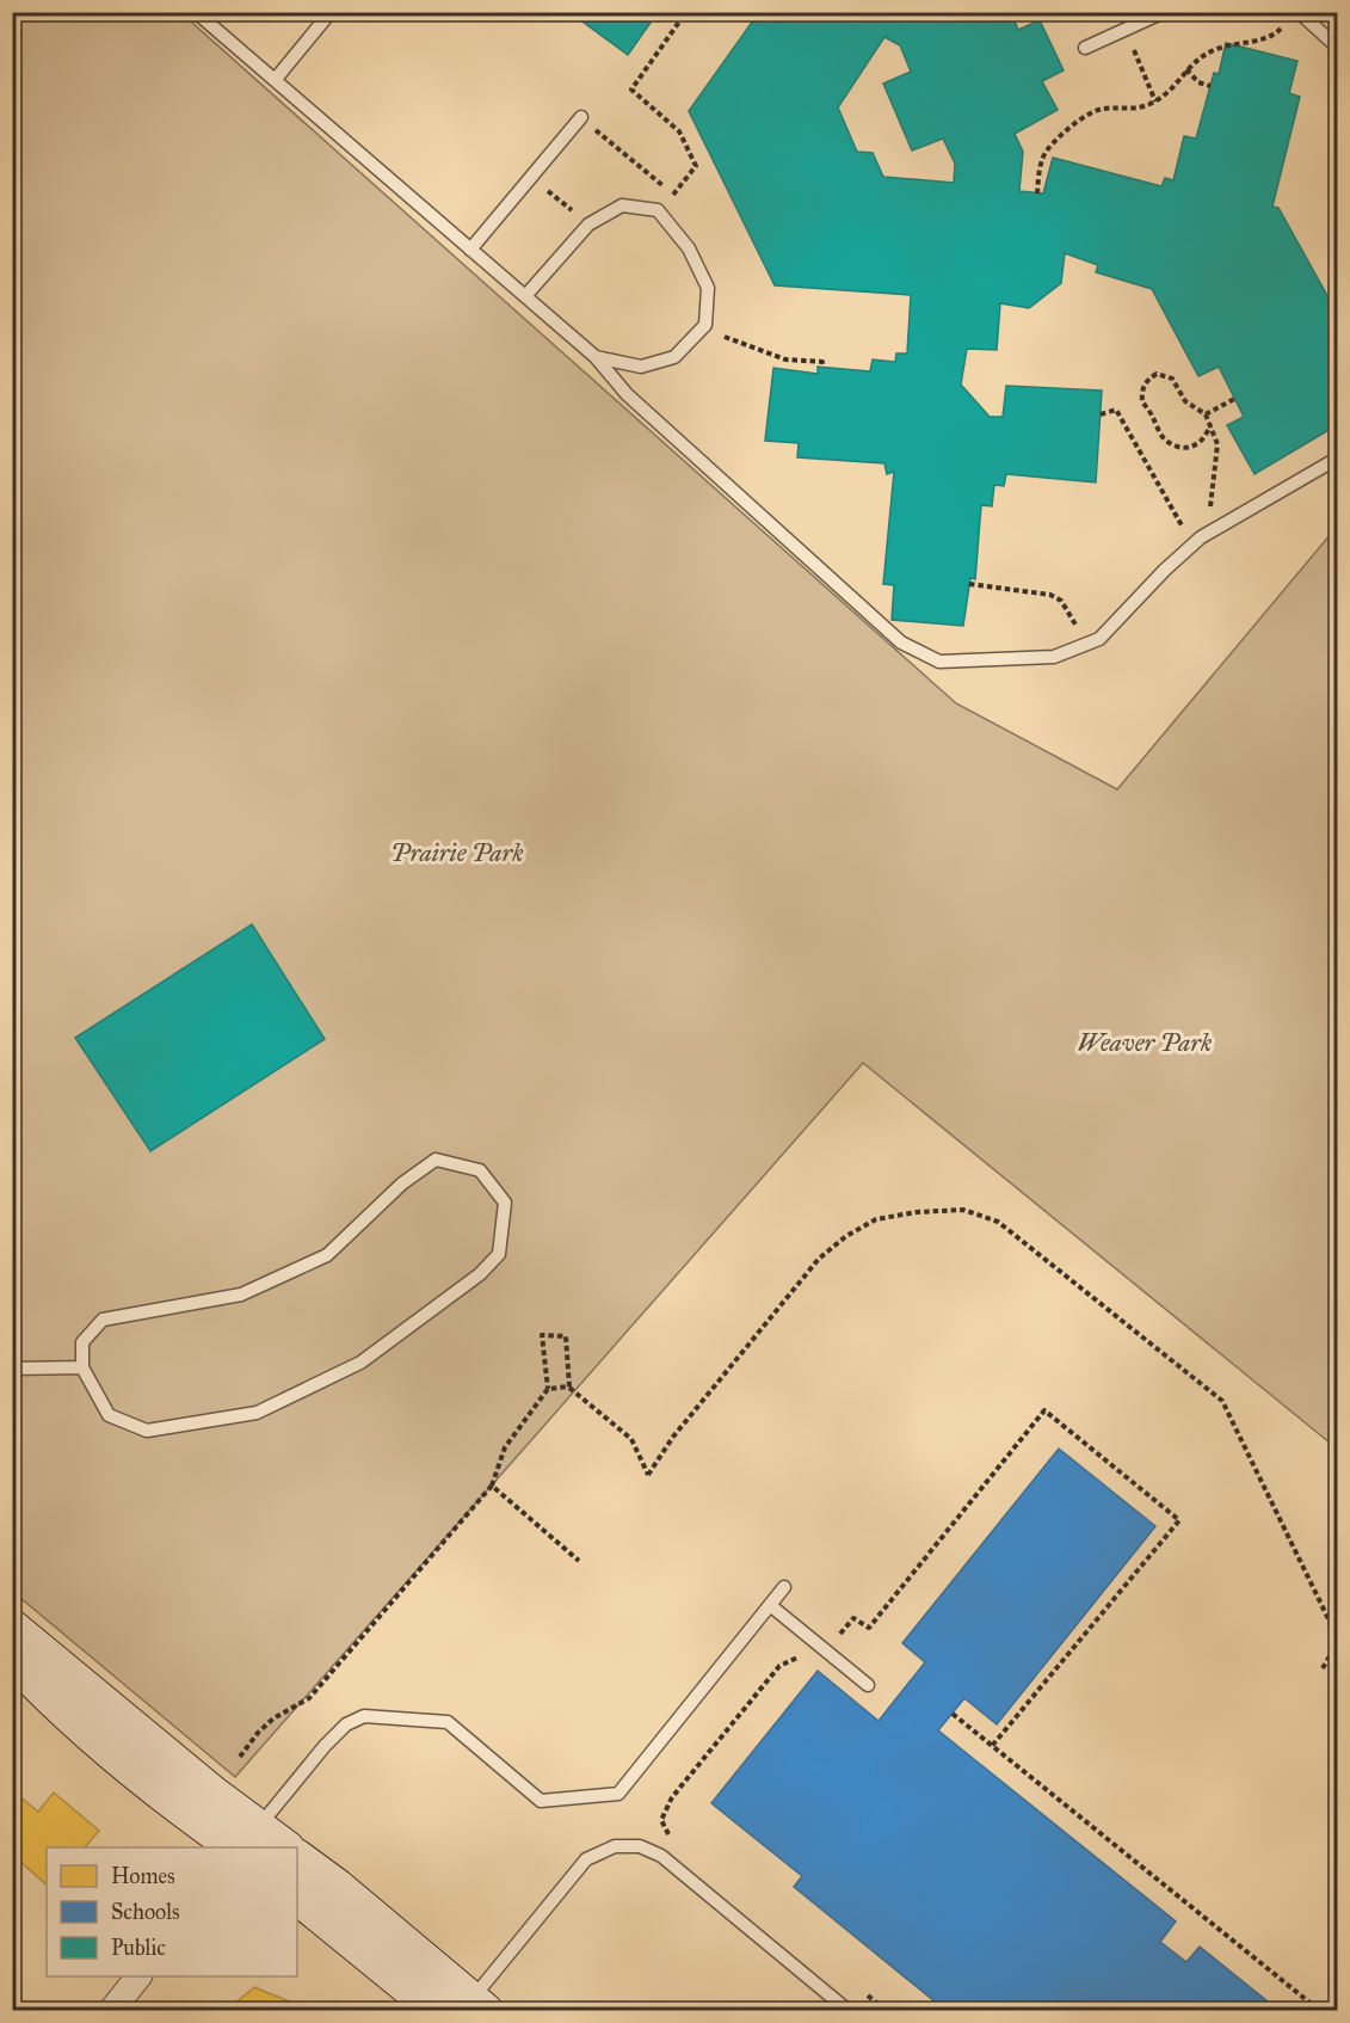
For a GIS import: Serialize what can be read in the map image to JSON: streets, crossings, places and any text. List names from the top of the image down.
{
  "parks": ["Prairie Park", "Weaver Park"],
  "legend": ["Homes", "Schools", "Public"]
}
